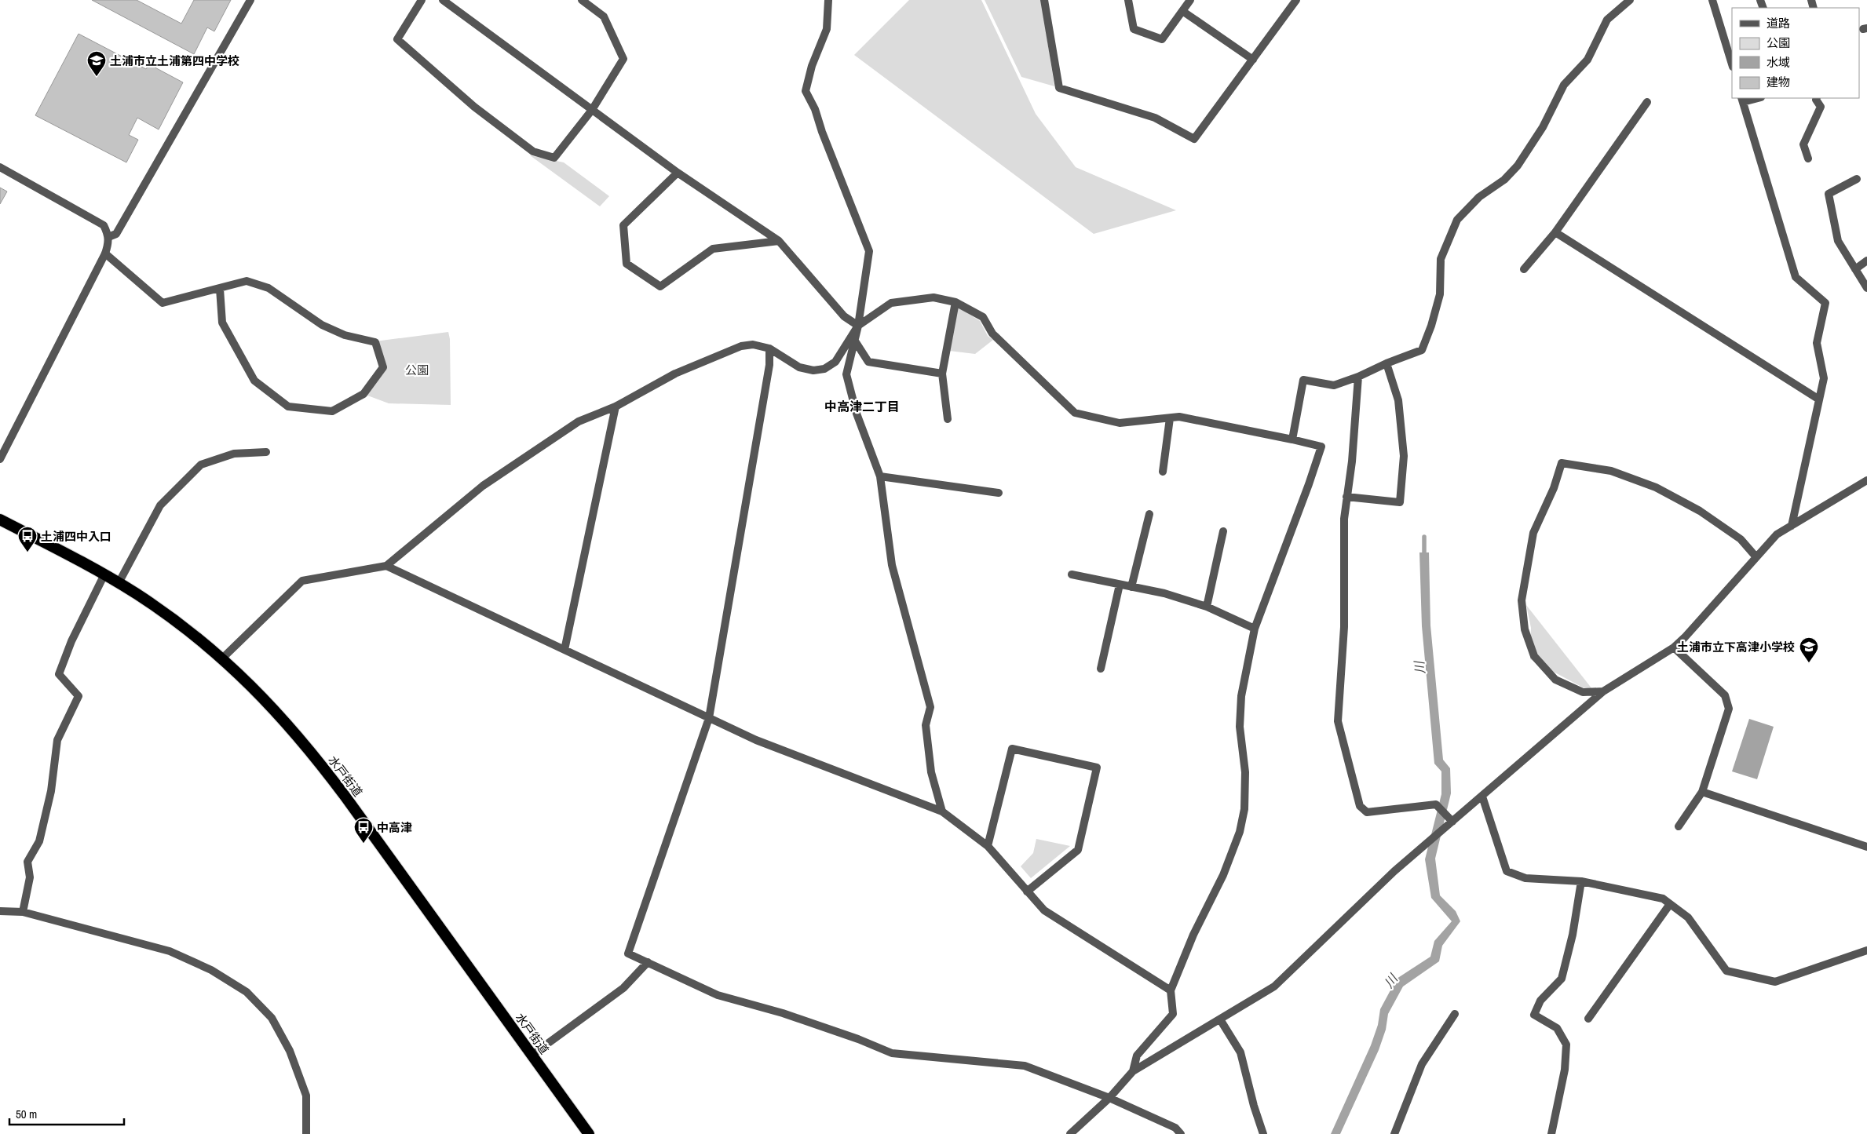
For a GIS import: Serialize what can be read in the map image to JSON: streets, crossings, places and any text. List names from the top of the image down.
{
  "streets": {
    "highway": ["水戸街道"]
  },
  "districts": ["中高津二丁目"],
  "water": ["川"],
  "parks": ["公園"],
  "places": {
    "school or university": ["土浦市立土浦第四中学校", "土浦市立下高津小学校"],
    "bus stop": ["土浦四中入口", "中高津"]
  },
  "legend": [
    "道路",
    "公園",
    "水域",
    "建物"
  ],
  "scale_bar": "50 m"
}
